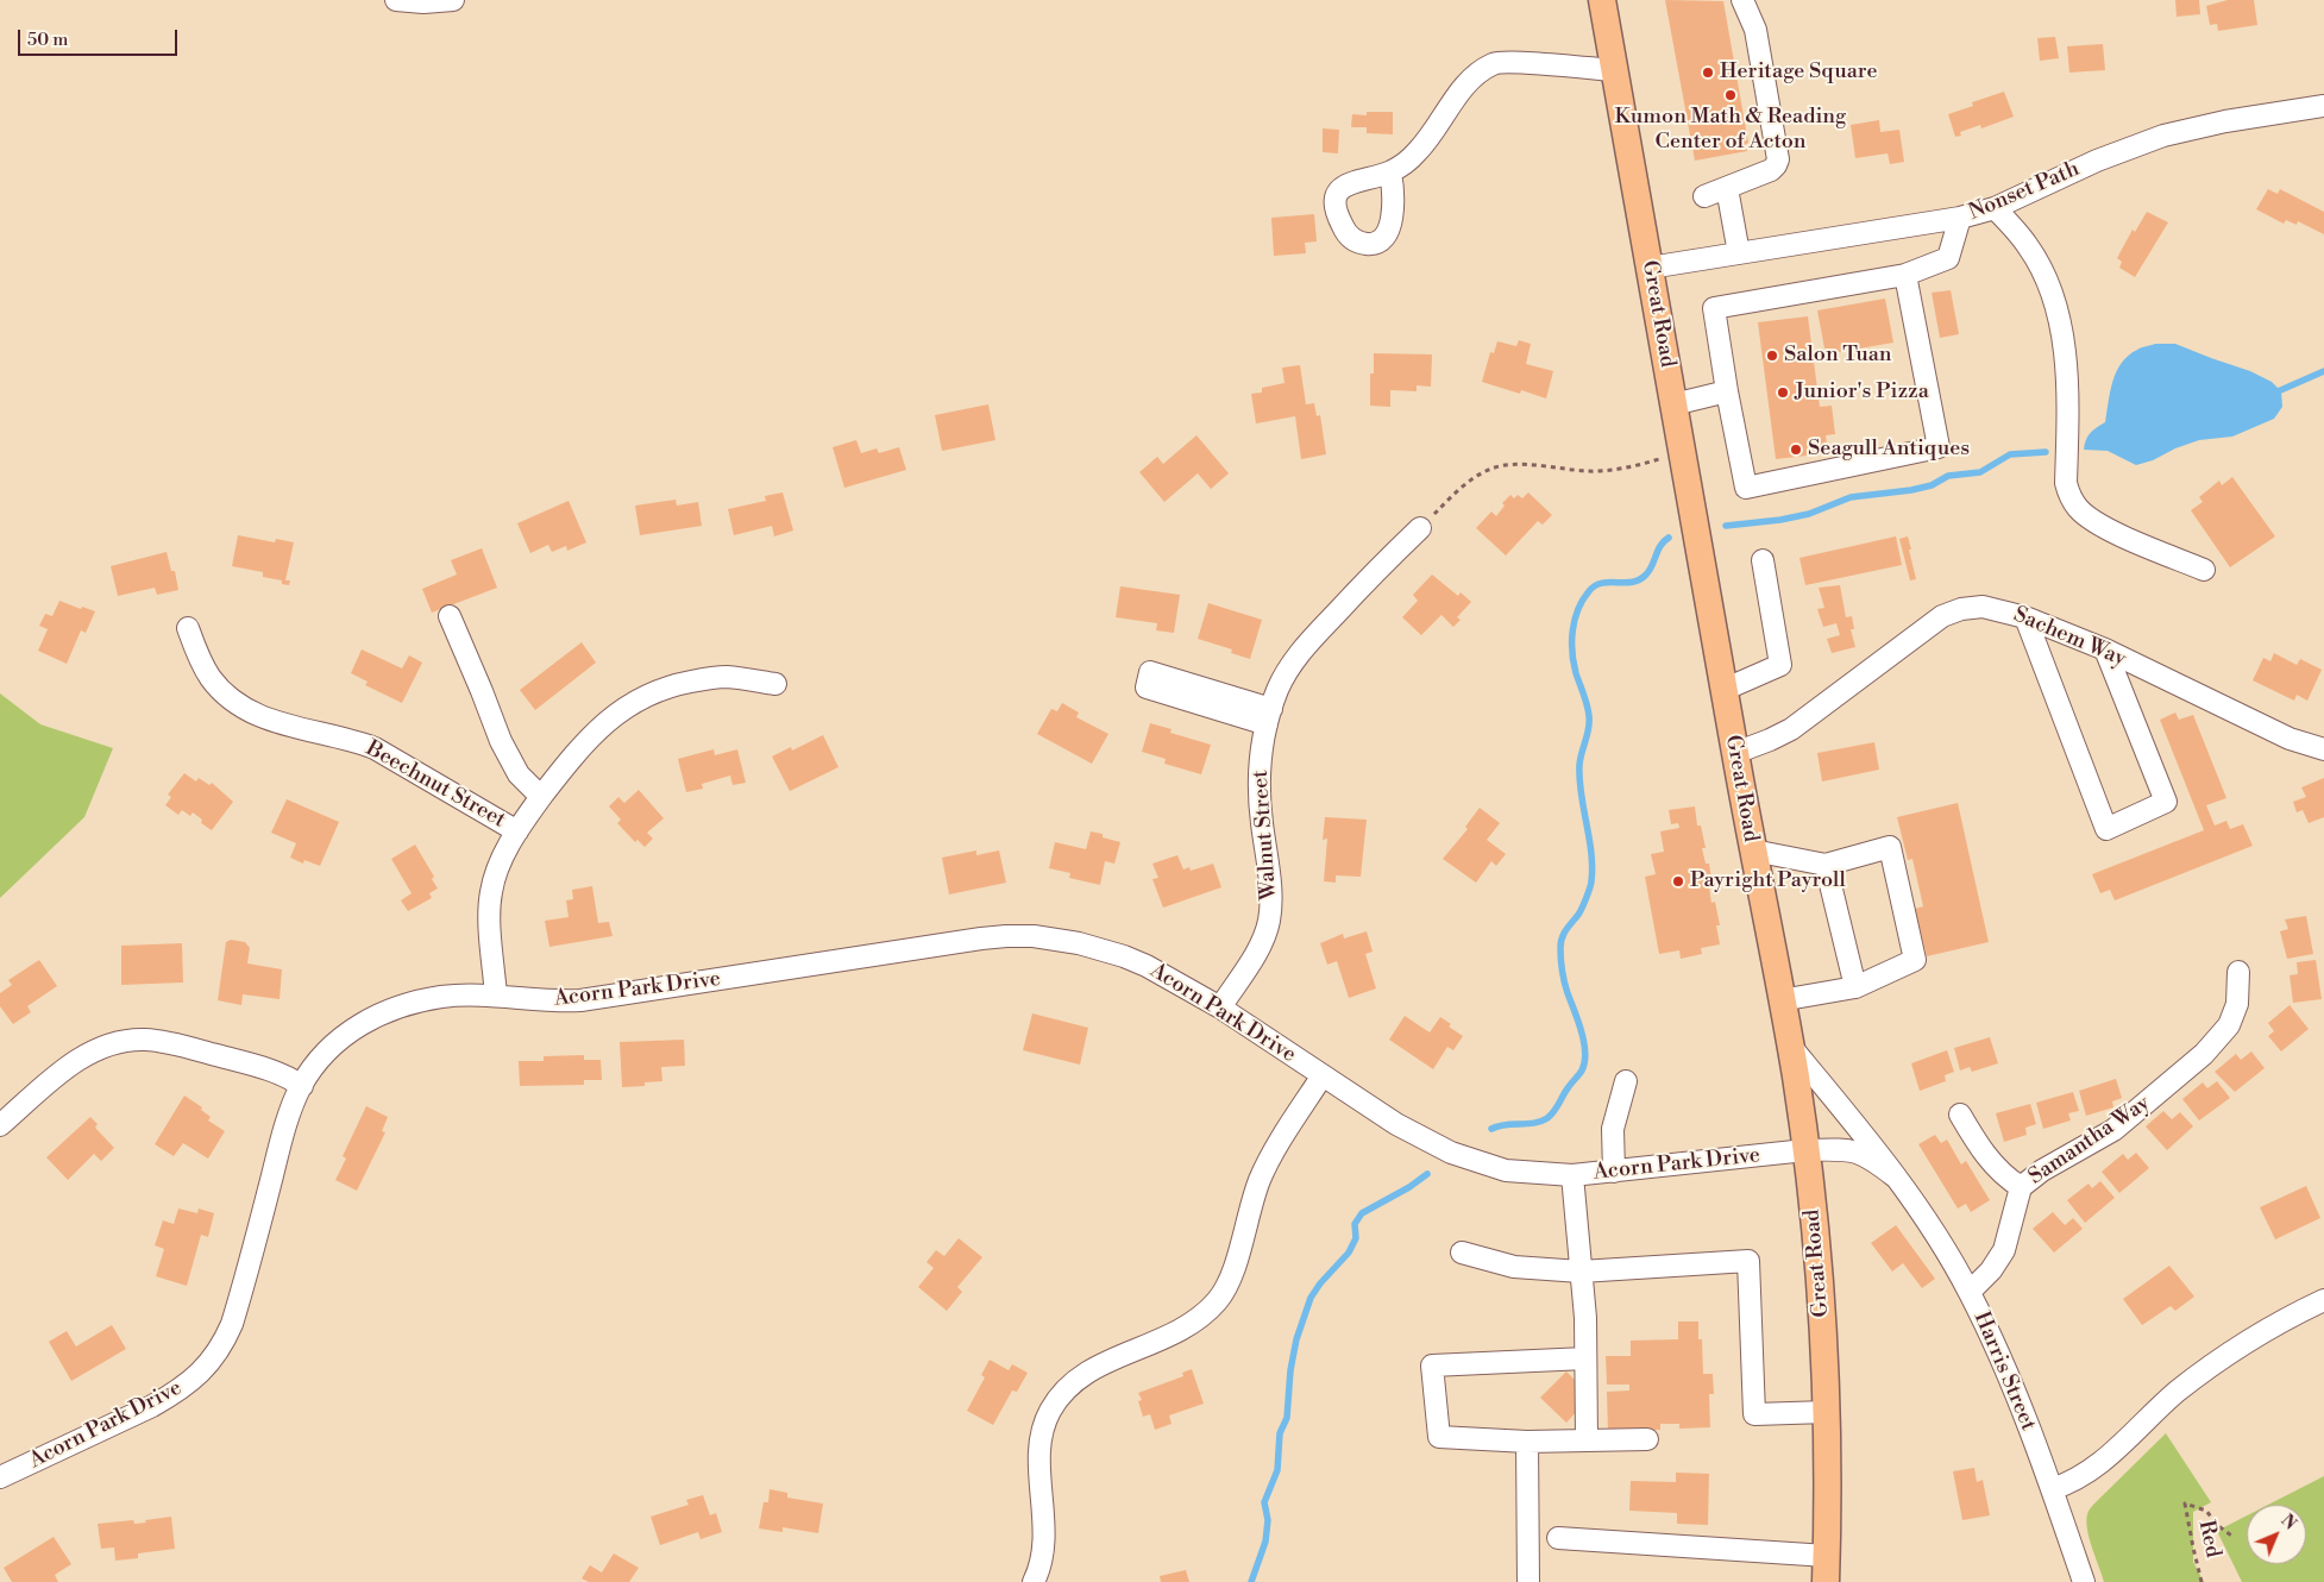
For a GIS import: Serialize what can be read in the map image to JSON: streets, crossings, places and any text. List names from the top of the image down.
{
  "streets": {
    "main road": ["Great Road"],
    "street": [
      "Nonset Path",
      "Sachem Way",
      "Beechnut Street",
      "Walnut Street",
      "Acorn Park Drive",
      "Samantha Way",
      "Harris Street"
    ],
    "path": ["Red"]
  },
  "crossings": [
    ["Nonset Path", "Great Road"],
    ["Great Road", "Sachem Way"],
    ["Great Road", "Acorn Park Drive"],
    ["Great Road", "Harris Street"],
    ["Walnut Street", "Acorn Park Drive"],
    ["Acorn Park Drive", "Harris Street"],
    ["Samantha Way", "Harris Street"]
  ],
  "places": [
    "Heritage Square",
    "Kumon Math & Reading Center of Acton",
    "Salon Tuan",
    "Junior's Pizza",
    "Seagull Antiques",
    "Payright Payroll"
  ],
  "scale_bar": "50 m",
  "north": "top right"
}
